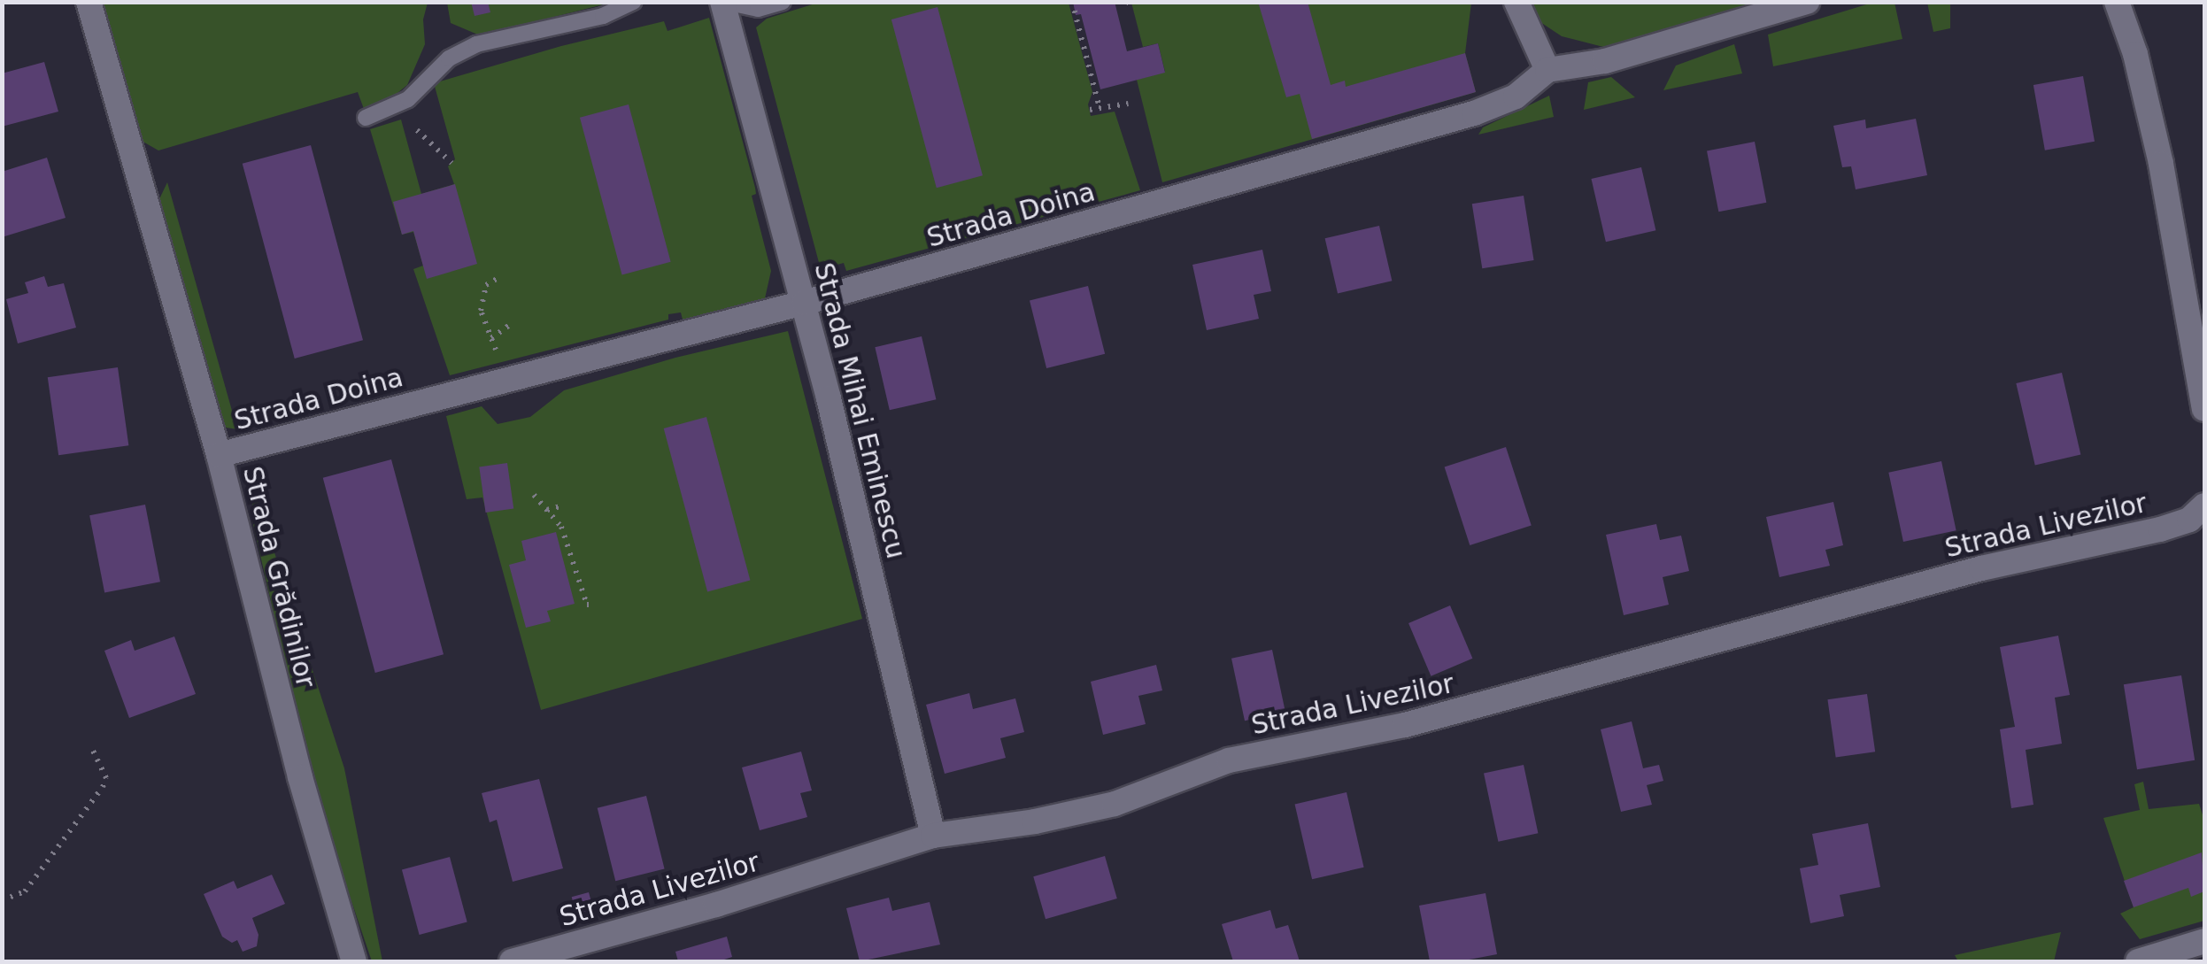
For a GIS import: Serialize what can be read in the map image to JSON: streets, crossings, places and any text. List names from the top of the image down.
{
  "streets": {
    "street": [
      "Strada Doina",
      "Strada Mihai Eminescu",
      "Strada Livezilor",
      "Strada Grădinilor"
    ]
  },
  "crossings": [
    ["Strada Doina", "Strada Mihai Eminescu"],
    ["Strada Doina", "Strada Grădinilor"],
    ["Strada Mihai Eminescu", "Strada Livezilor"]
  ]
}
